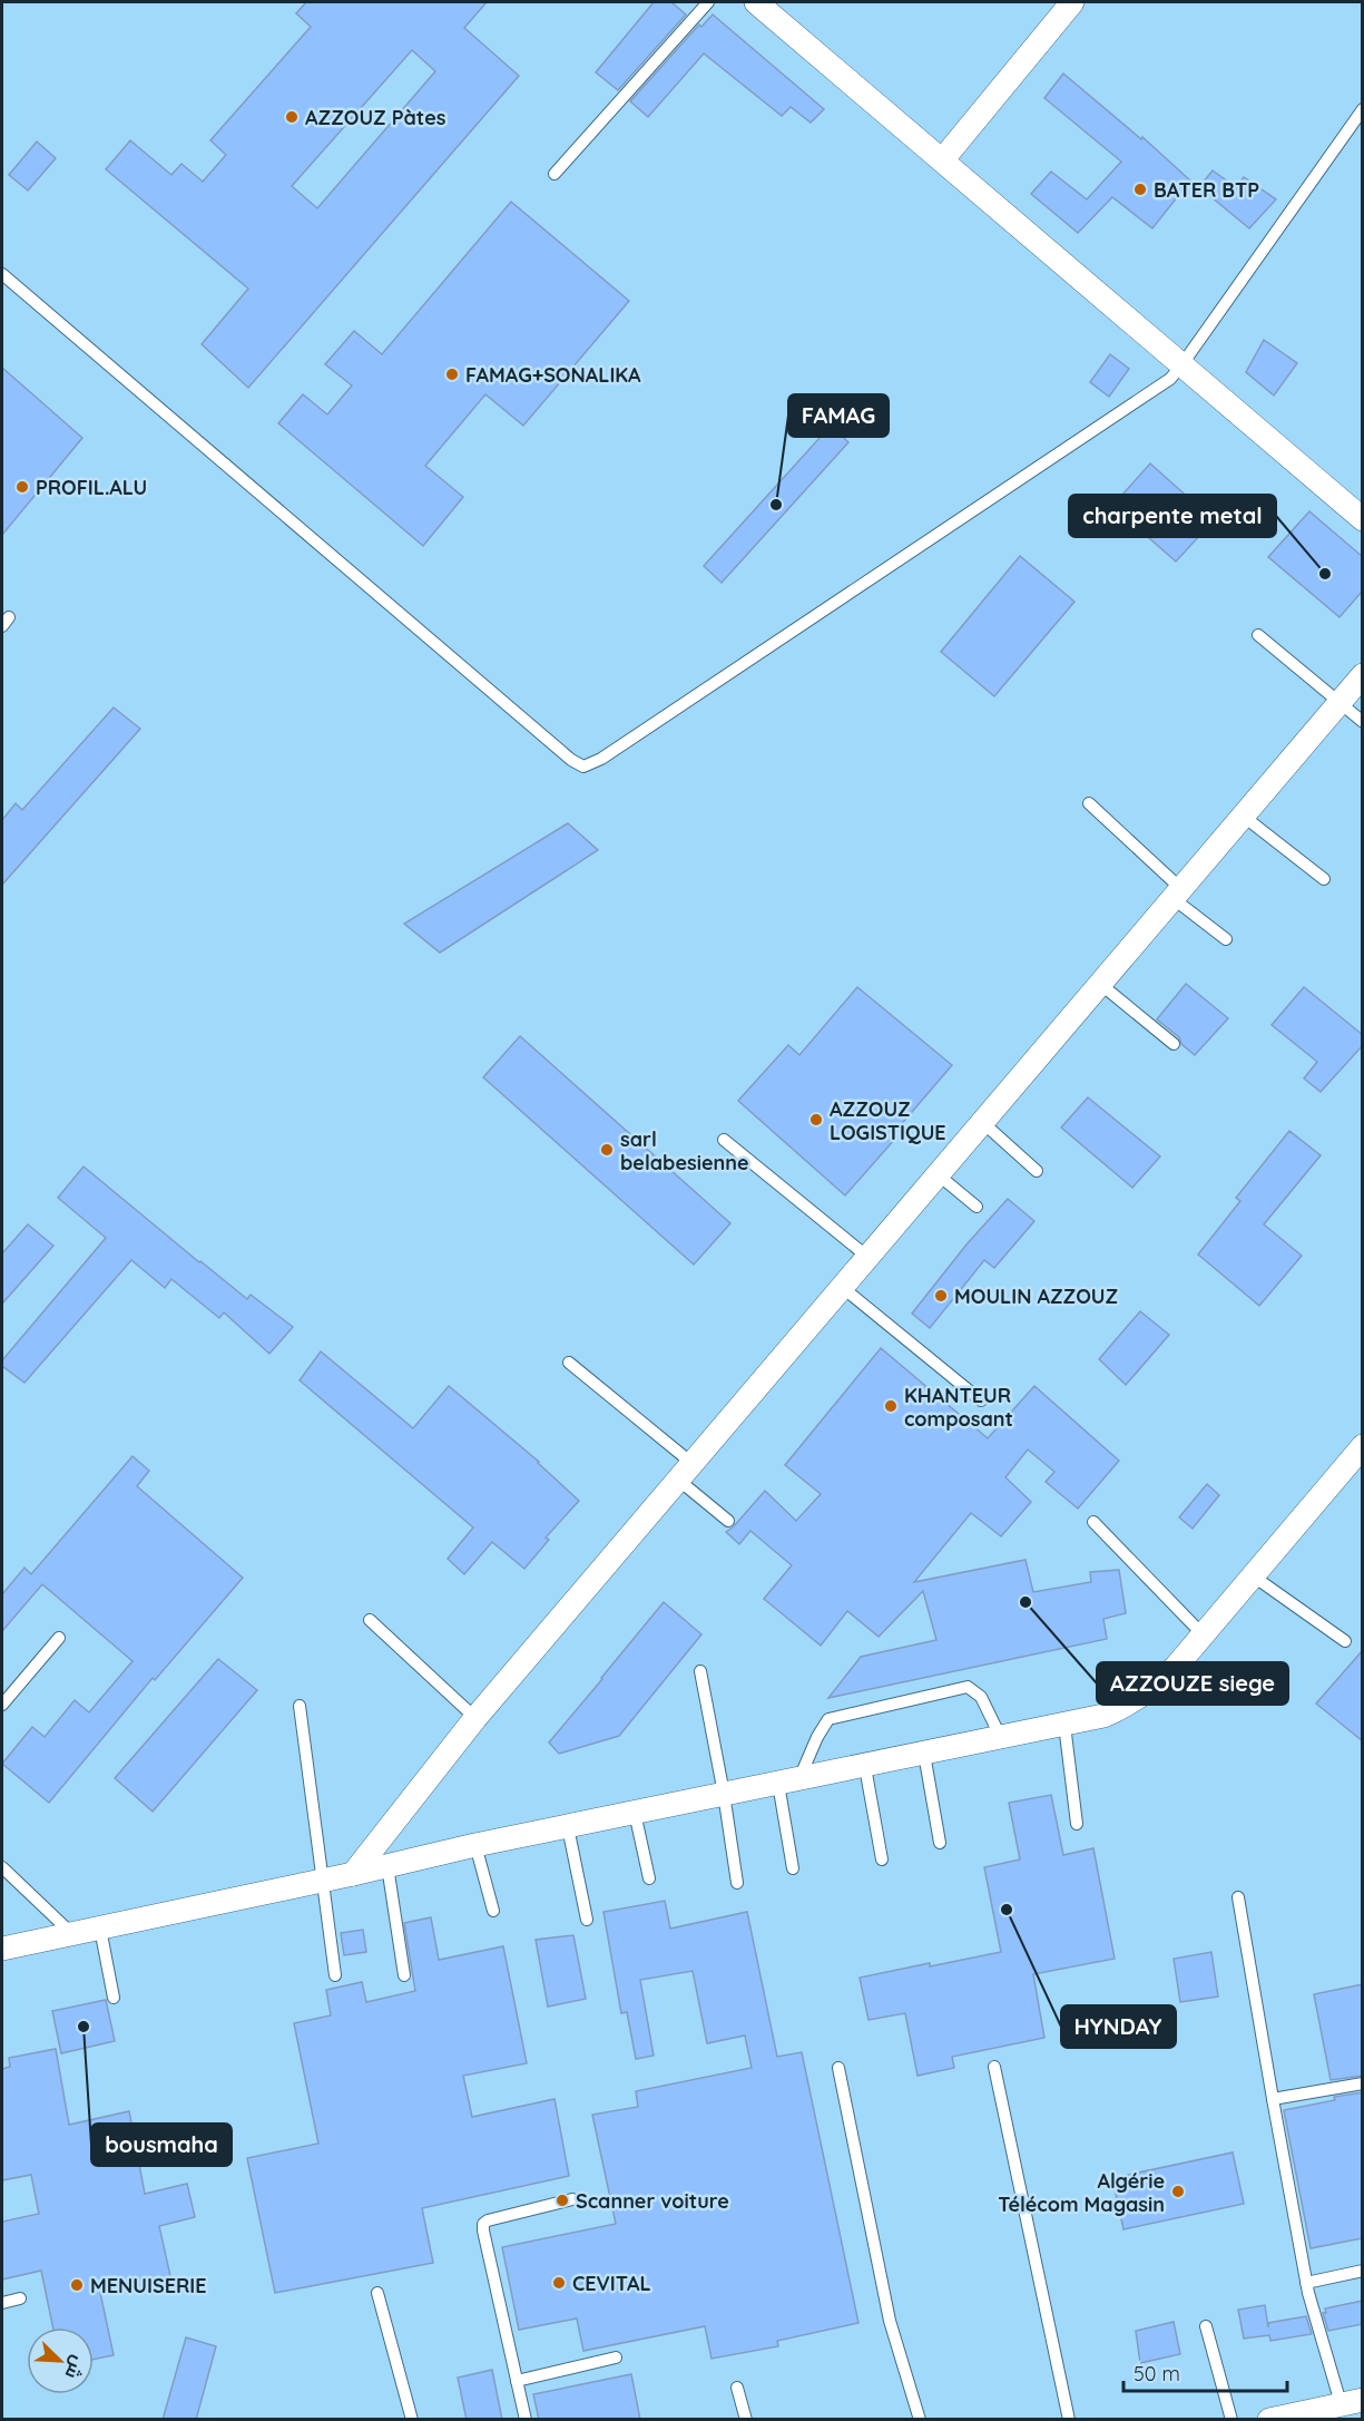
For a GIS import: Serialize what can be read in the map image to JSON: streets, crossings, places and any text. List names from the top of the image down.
{
  "places": [
    "AZZOUZ Pàtes",
    "BATER BTP",
    "FAMAG+SONALIKA",
    "PROFIL.ALU",
    "FAMAG",
    "charpente metal",
    "AZZOUZ LOGISTIQUE",
    "sarl belabesienne",
    "MOULIN AZZOUZ",
    "KHANTEUR composant",
    "AZZOUZE siege",
    "HYNDAY",
    "bousmaha",
    "Algérie Télécom Magasin",
    "Scanner voiture",
    "CEVITAL",
    "MENUISERIE"
  ],
  "scale_bar": "50 m",
  "north": "bottom right"
}
